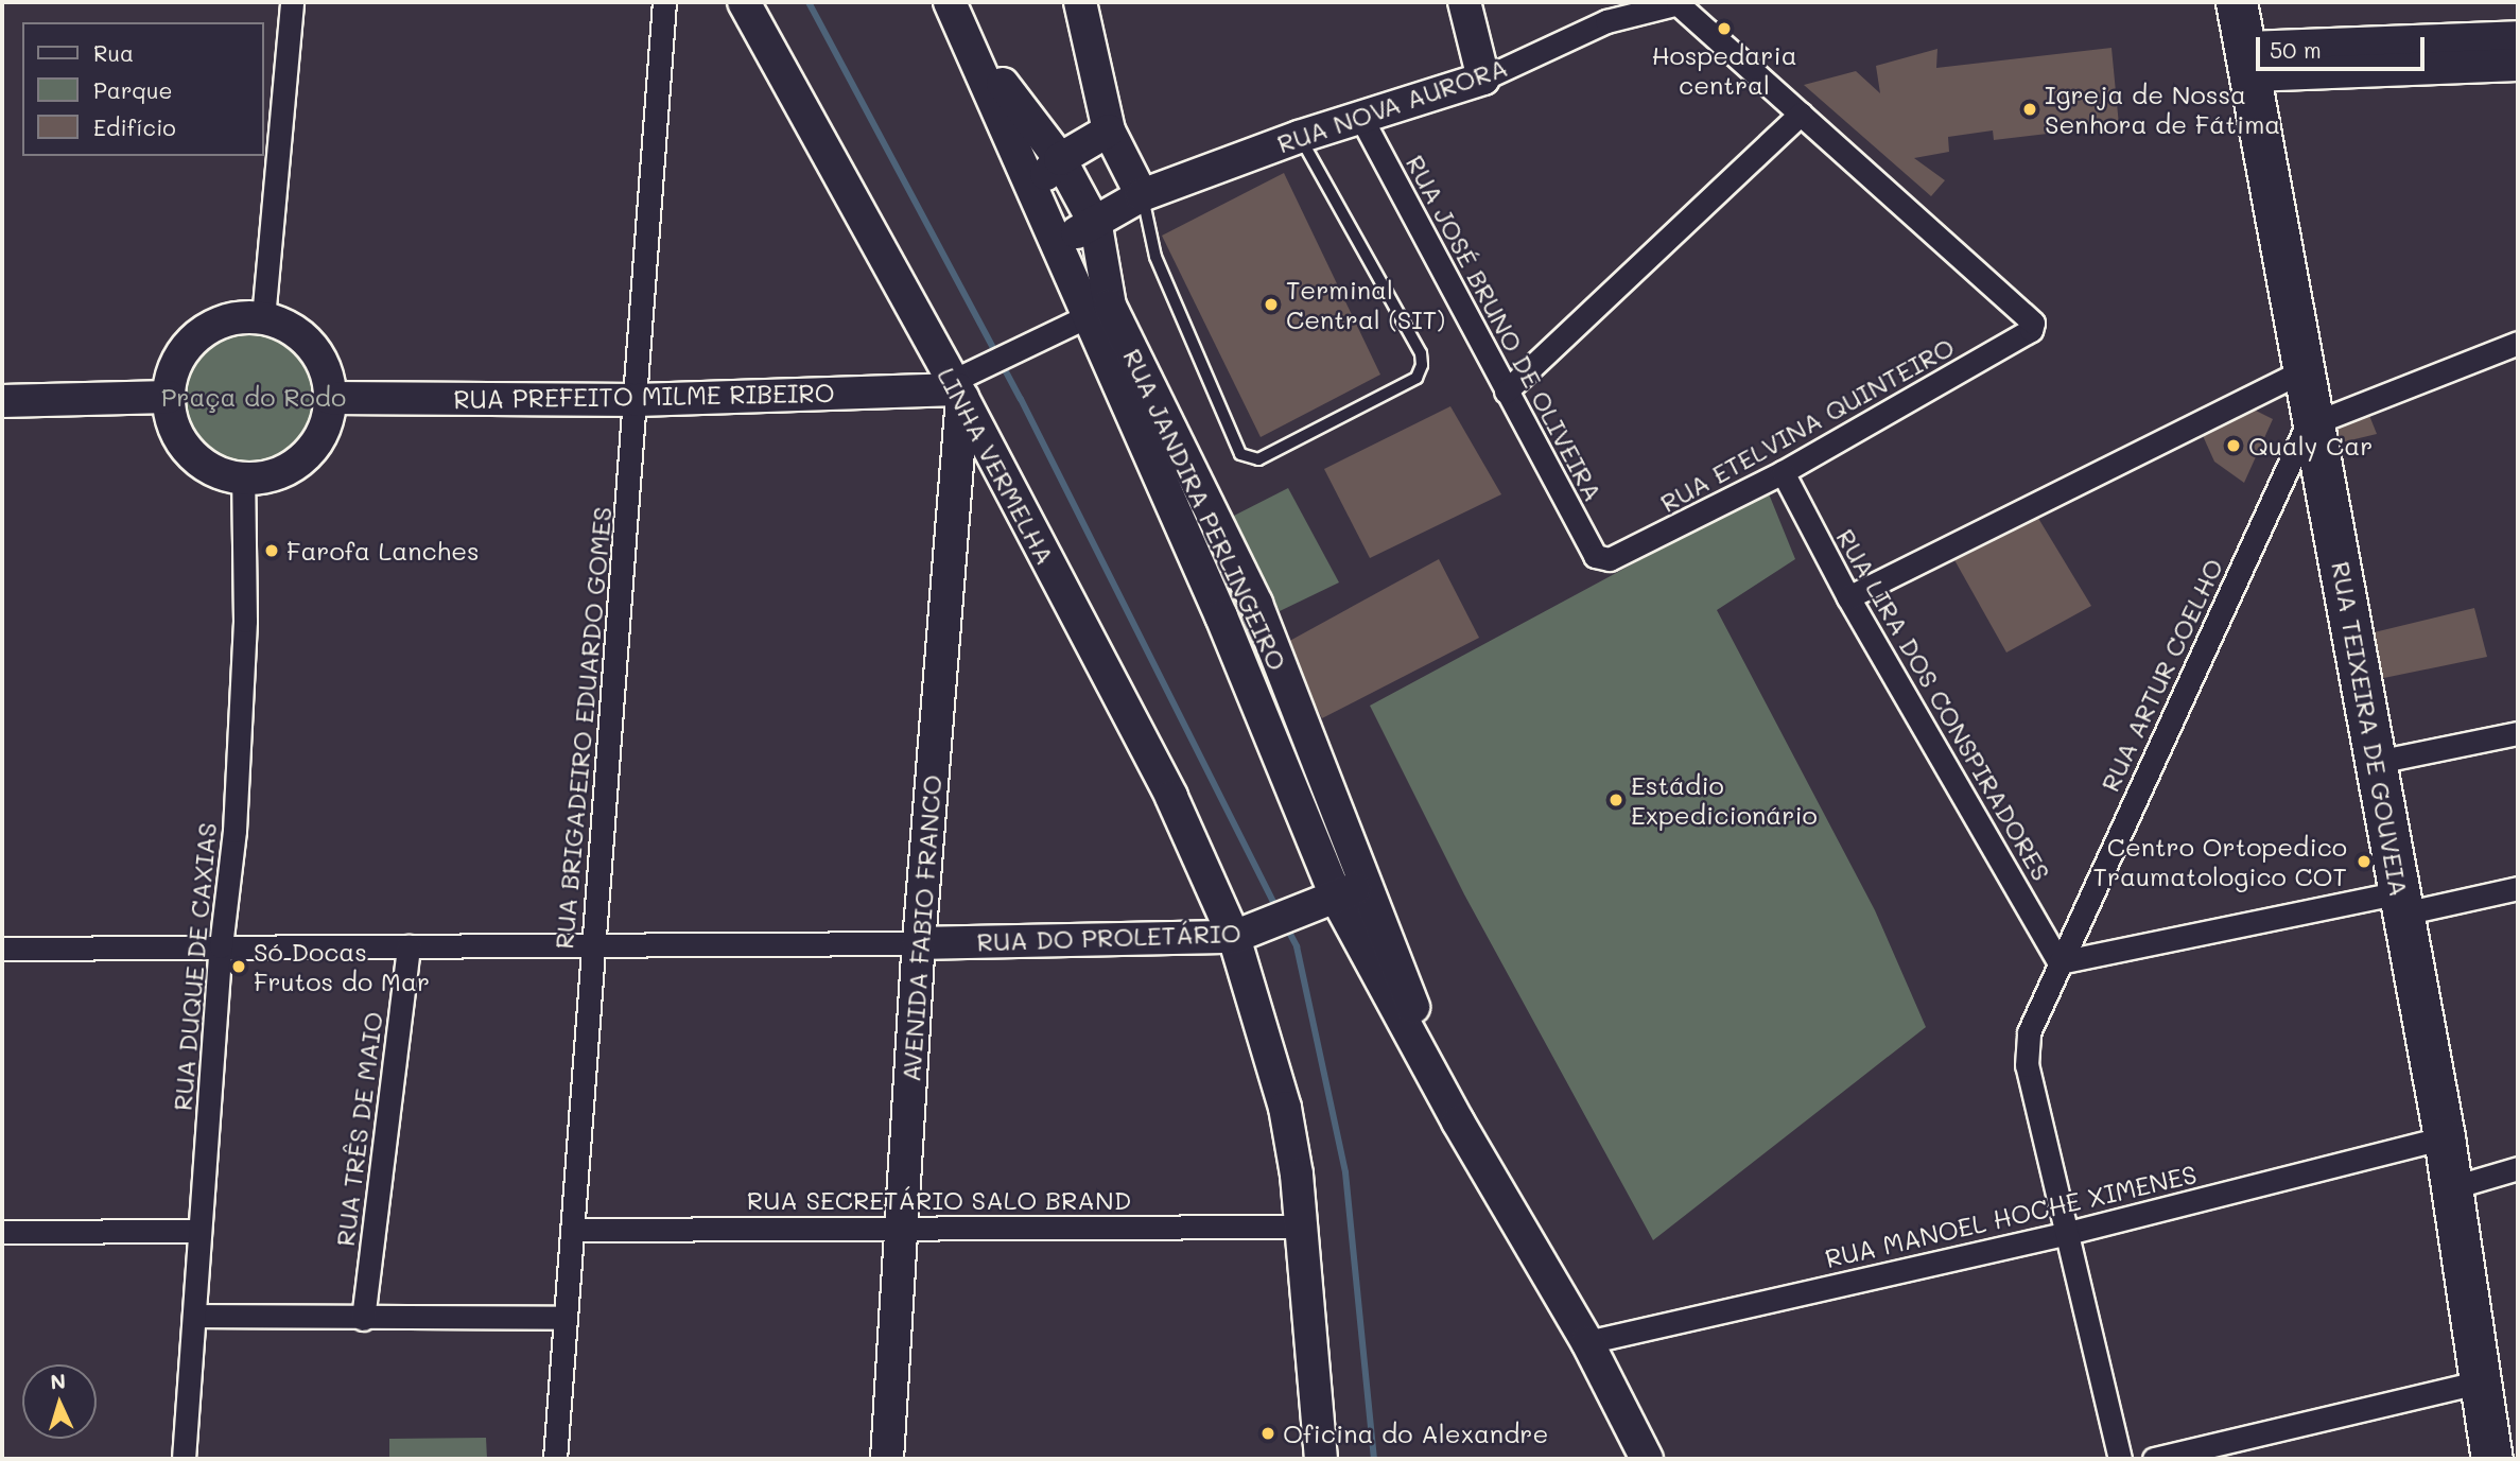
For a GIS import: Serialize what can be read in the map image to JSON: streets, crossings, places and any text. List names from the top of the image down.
{
  "streets": {
    "highway": ["RUA TEIXEIRA DE GOUVEIA"],
    "main road": [
      "RUA NOVA AURORA",
      "RUA PREFEITO MILME RIBEIRO",
      "LINHA VERMELHA",
      "RUA JANDIRA PERLINGEIRO",
      "AVENIDA FABIO FRANCO",
      "RUA DO PROLETÁRIO"
    ],
    "street": [
      "RUA JOSÉ BRUNO DE OLIVEIRA",
      "RUA ETELVINA QUINTEIRO",
      "RUA ARTUR COELHO",
      "RUA LIRA DOS CONSPIRADORES",
      "RUA BRIGADEIRO EDUARDO GOMES",
      "RUA DUQUE DE CAXIAS",
      "RUA TRÊS DE MAIO",
      "RUA SECRETÁRIO SALO BRAND",
      "RUA MANOEL HOCHE XIMENES"
    ]
  },
  "crossings": [
    ["RUA NOVA AURORA", "RUA JOSÉ BRUNO DE OLIVEIRA"],
    ["RUA NOVA AURORA", "RUA JANDIRA PERLINGEIRO"],
    ["RUA JOSÉ BRUNO DE OLIVEIRA", "RUA ETELVINA QUINTEIRO"],
    ["RUA PREFEITO MILME RIBEIRO", "LINHA VERMELHA"],
    ["RUA PREFEITO MILME RIBEIRO", "RUA BRIGADEIRO EDUARDO GOMES"],
    ["RUA PREFEITO MILME RIBEIRO", "AVENIDA FABIO FRANCO"],
    ["RUA PREFEITO MILME RIBEIRO", "RUA DUQUE DE CAXIAS"],
    ["RUA ETELVINA QUINTEIRO", "RUA LIRA DOS CONSPIRADORES"],
    ["LINHA VERMELHA", "AVENIDA FABIO FRANCO"],
    ["LINHA VERMELHA", "RUA DO PROLETÁRIO"],
    ["LINHA VERMELHA", "RUA SECRETÁRIO SALO BRAND"],
    ["RUA JANDIRA PERLINGEIRO", "RUA DO PROLETÁRIO"],
    ["RUA JANDIRA PERLINGEIRO", "RUA MANOEL HOCHE XIMENES"],
    ["RUA ARTUR COELHO", "RUA LIRA DOS CONSPIRADORES"],
    ["RUA ARTUR COELHO", "RUA TEIXEIRA DE GOUVEIA"],
    ["RUA ARTUR COELHO", "RUA MANOEL HOCHE XIMENES"],
    ["RUA BRIGADEIRO EDUARDO GOMES", "RUA SECRETÁRIO SALO BRAND"],
    ["RUA TEIXEIRA DE GOUVEIA", "RUA MANOEL HOCHE XIMENES"],
    ["AVENIDA FABIO FRANCO", "RUA DO PROLETÁRIO"],
    ["AVENIDA FABIO FRANCO", "RUA SECRETÁRIO SALO BRAND"]
  ],
  "parks": ["Praça do Rodo"],
  "places": [
    "Hospedaria central",
    "Igreja de Nossa Senhora de Fátima",
    "Terminal Central (SIT)",
    "Qualy Car",
    "Farofa Lanches",
    "Estádio Expedicionário",
    "Centro Ortopedico Traumatologico COT",
    "Só Docas Frutos do Mar",
    "Oficina do Alexandre"
  ],
  "legend": ["Rua", "Parque", "Edifício"],
  "scale_bar": "50 m",
  "north": "top"
}
